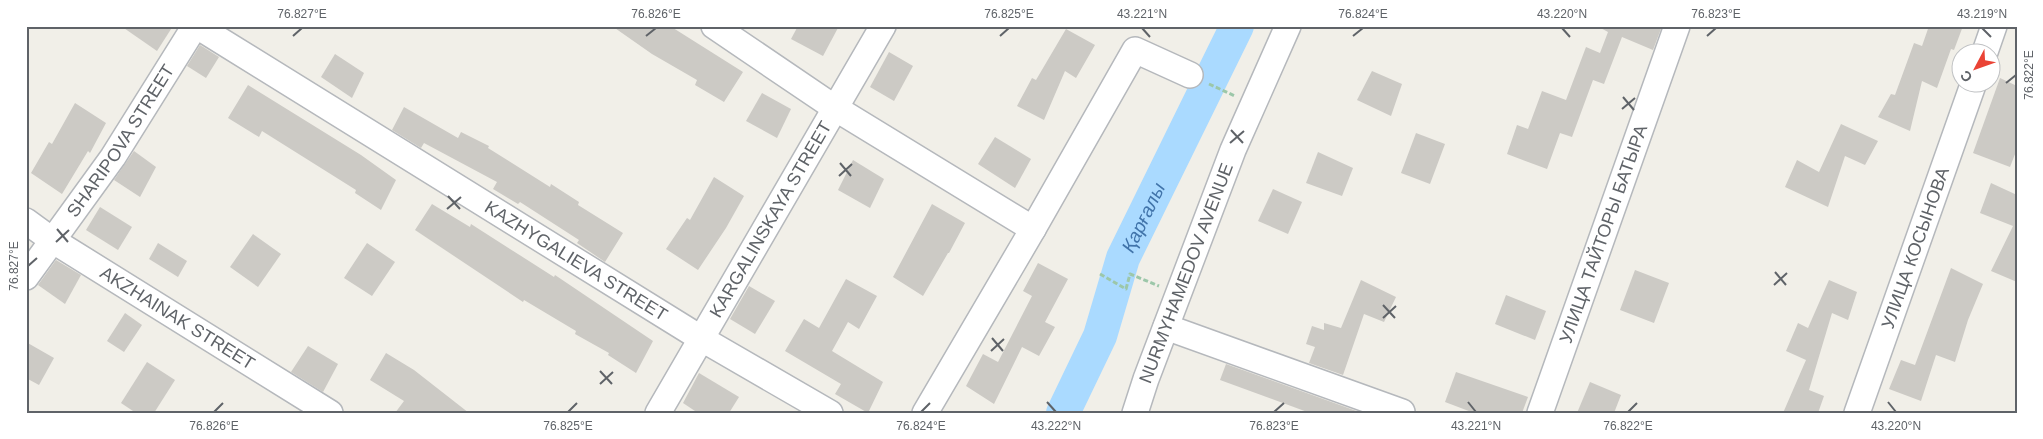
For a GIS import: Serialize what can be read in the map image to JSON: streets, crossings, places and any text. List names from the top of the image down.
{
  "streets": {
    "street": [
      "SHARIPOVA STREET",
      "KARGALINSKAYA STREET",
      "УЛИЦА ТАЙТОРЫ БАТЫРА",
      "УЛИЦА КОСЫНОВА",
      "KAZHYGALIEVA STREET",
      "NURMYHAMEDOV AVENUE",
      "AKZHAINAK STREET"
    ]
  },
  "crossings": [
    ["SHARIPOVA STREET", "KAZHYGALIEVA STREET"],
    ["SHARIPOVA STREET", "AKZHAINAK STREET"],
    ["KARGALINSKAYA STREET", "KAZHYGALIEVA STREET"]
  ],
  "water": ["Қарғалы"],
  "north": "bottom left",
  "coordinates": [
    "76.827°E",
    "76.826°E",
    "76.825°E",
    "43.221°N",
    "76.824°E",
    "43.220°N",
    "76.823°E",
    "43.219°N",
    "76.822°E",
    "43.222°N"
  ]
}
